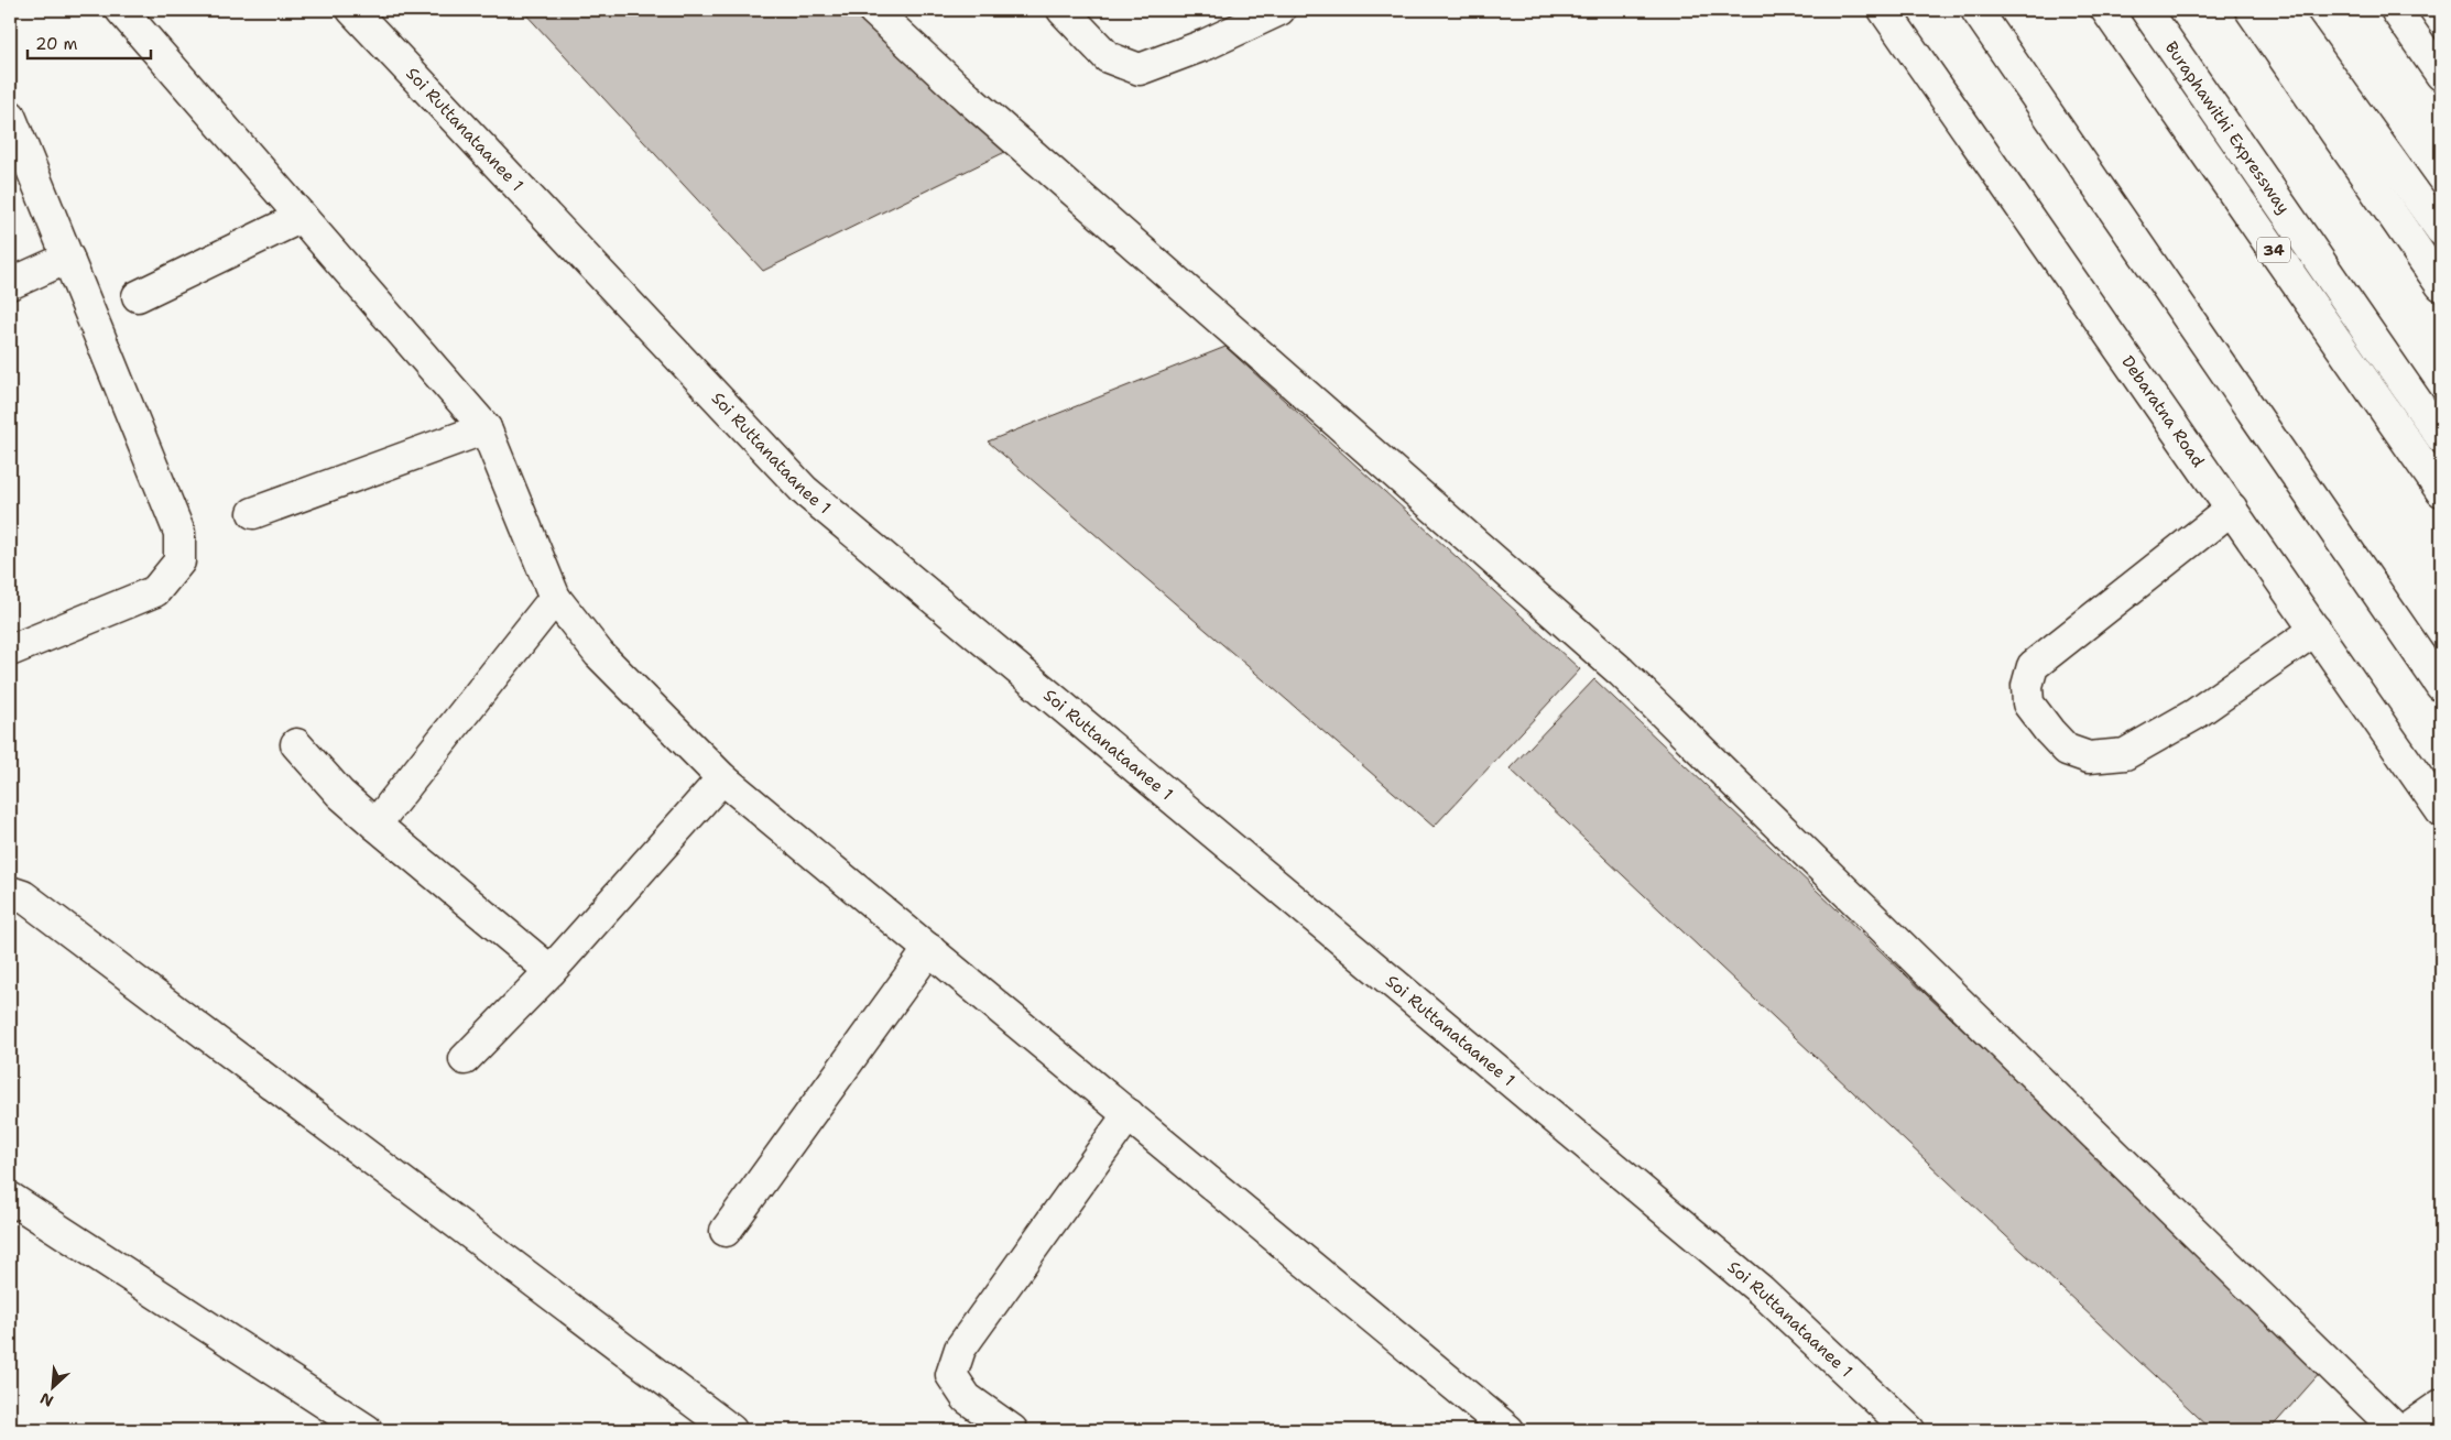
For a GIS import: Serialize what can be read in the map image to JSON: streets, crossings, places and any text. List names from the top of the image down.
{
  "streets": {
    "main road": [
      "Buraphawithi Expressway",
      "Soi Ruttanataanee 1",
      "34",
      "Debaratna Road"
    ]
  },
  "scale_bar": "20 m",
  "north": "bottom left"
}
